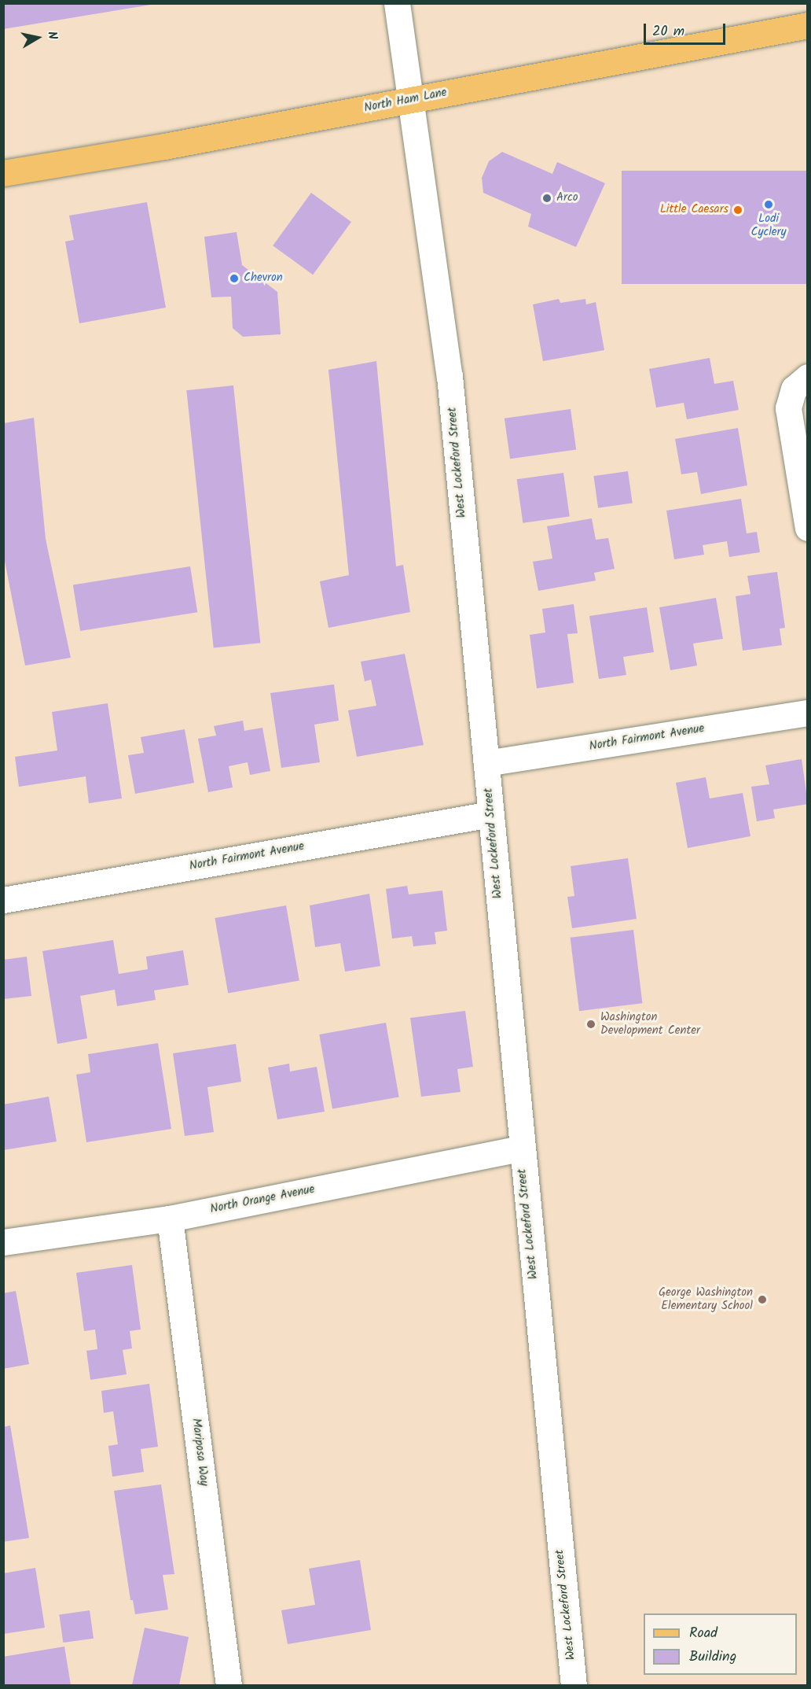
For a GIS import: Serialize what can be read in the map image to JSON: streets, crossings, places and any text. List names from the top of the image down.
{
  "streets": {
    "main road": ["North Ham Lane"],
    "street": [
      "West Lockeford Street",
      "North Fairmont Avenue",
      "North Orange Avenue",
      "Mariposa Way"
    ]
  },
  "crossings": [
    ["North Ham Lane", "West Lockeford Street"],
    ["West Lockeford Street", "North Fairmont Avenue"],
    ["West Lockeford Street", "North Orange Avenue"],
    ["North Orange Avenue", "Mariposa Way"]
  ],
  "places": [
    "Arco",
    "Lodi Cyclery",
    "Little Caesars",
    "Chevron",
    "Washington Development Center",
    "George Washington Elementary School"
  ],
  "legend": ["Road", "Building"],
  "scale_bar": "20 m",
  "north": "right"
}
